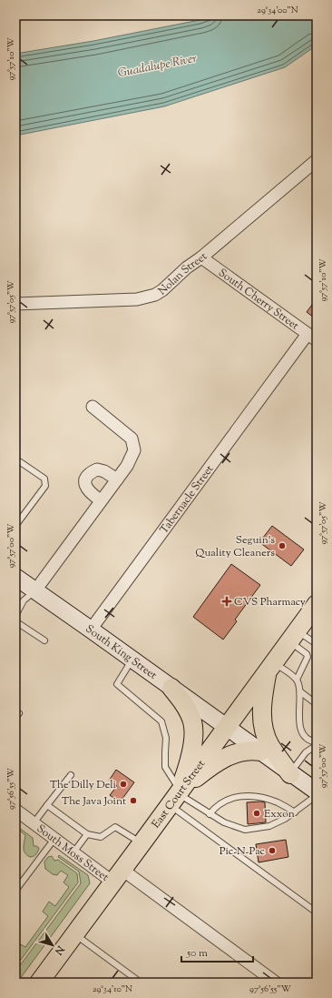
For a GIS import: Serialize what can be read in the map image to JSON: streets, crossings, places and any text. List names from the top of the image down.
{
  "streets": {
    "main road": ["South King Street", "East Court Street"],
    "street": [
      "Nolan Street",
      "South Cherry Street",
      "Tabernacle Street",
      "South Moss Street"
    ]
  },
  "crossings": [
    ["Nolan Street", "South Cherry Street"],
    ["South Cherry Street", "Tabernacle Street"],
    ["Tabernacle Street", "South King Street"],
    ["South King Street", "East Court Street"],
    ["East Court Street", "South Moss Street"]
  ],
  "water": ["Guadalupe River"],
  "places": {
    "other": [
      "Seguin's Quality Cleaners",
      "The Dilly Deli",
      "The Java Joint",
      "Exxon",
      "Pic-N-Pac"
    ],
    "health": ["CVS Pharmacy"]
  },
  "scale_bar": "50 m",
  "north": "bottom right",
  "coordinates": [
    "29°34'00\"N",
    "97°57'10\"W",
    "97°57'05\"W",
    "97°57'00\"W",
    "97°56'55\"W",
    "29°34'10\"N"
  ]
}
